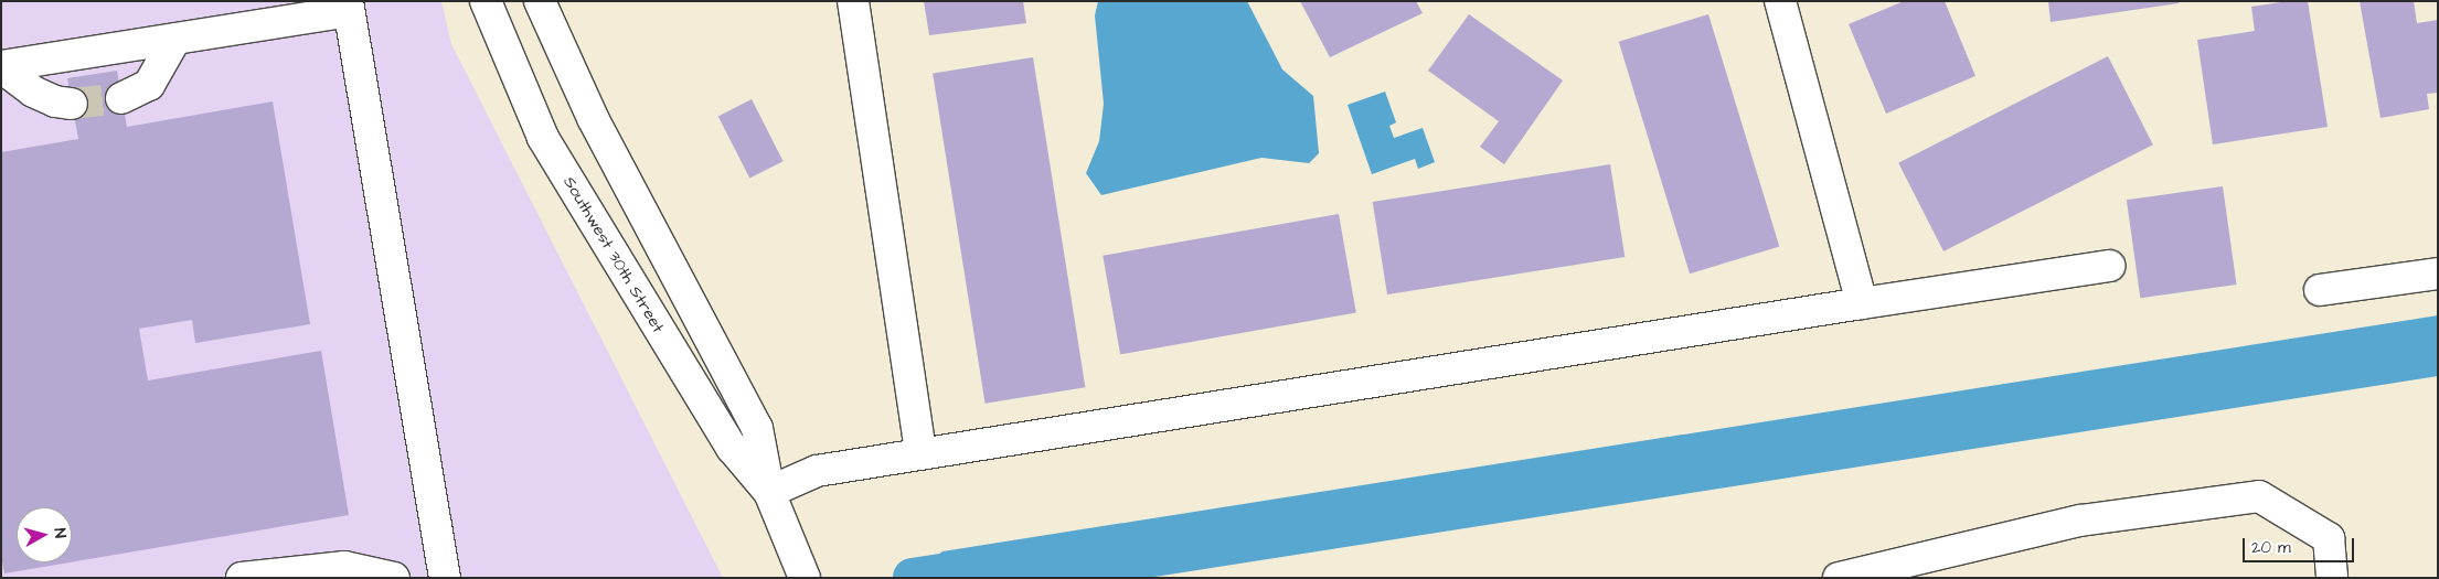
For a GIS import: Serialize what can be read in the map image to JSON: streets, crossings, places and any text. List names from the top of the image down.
{
  "streets": {
    "street": ["Southwest 30th Street"]
  },
  "scale_bar": "20 m",
  "north": "right"
}
